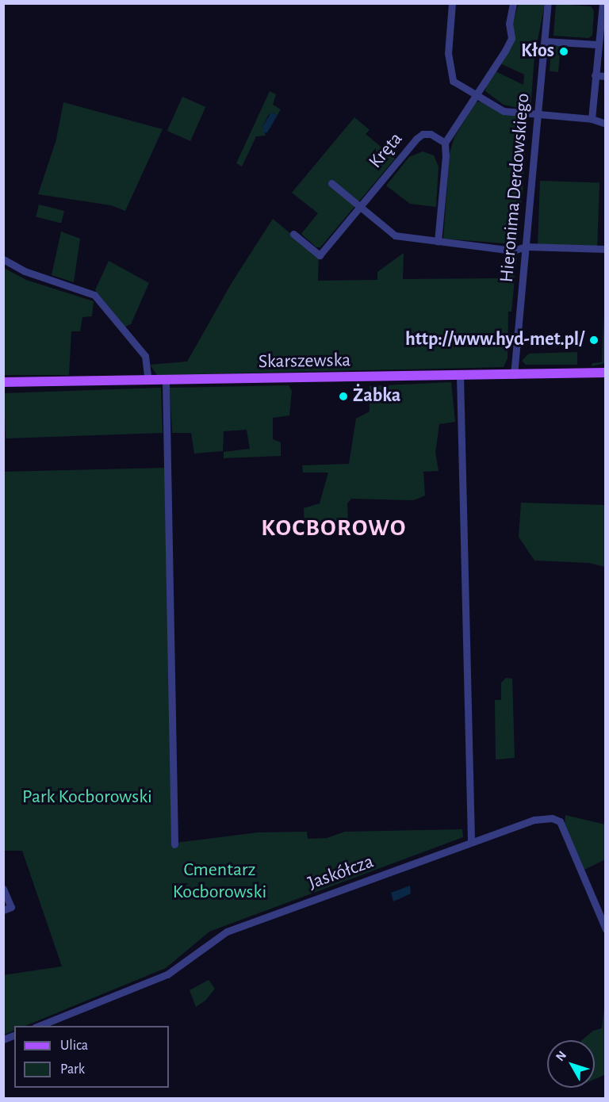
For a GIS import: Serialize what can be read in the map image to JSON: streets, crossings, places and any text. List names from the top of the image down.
{
  "streets": {
    "main road": ["Skarszewska"],
    "street": ["Kręta", "Hieronima Derdowskiego", "Jaskółcza"]
  },
  "crossings": [
    ["Hieronima Derdowskiego", "Skarszewska"]
  ],
  "districts": ["KOCBOROWO"],
  "parks": ["Park Kocborowski", "Cmentarz Kocborowski"],
  "places": ["Kłos", "http://www.hyd-met.pl/", "Żabka"],
  "legend": ["Ulica", "Park"],
  "north": "top left"
}
